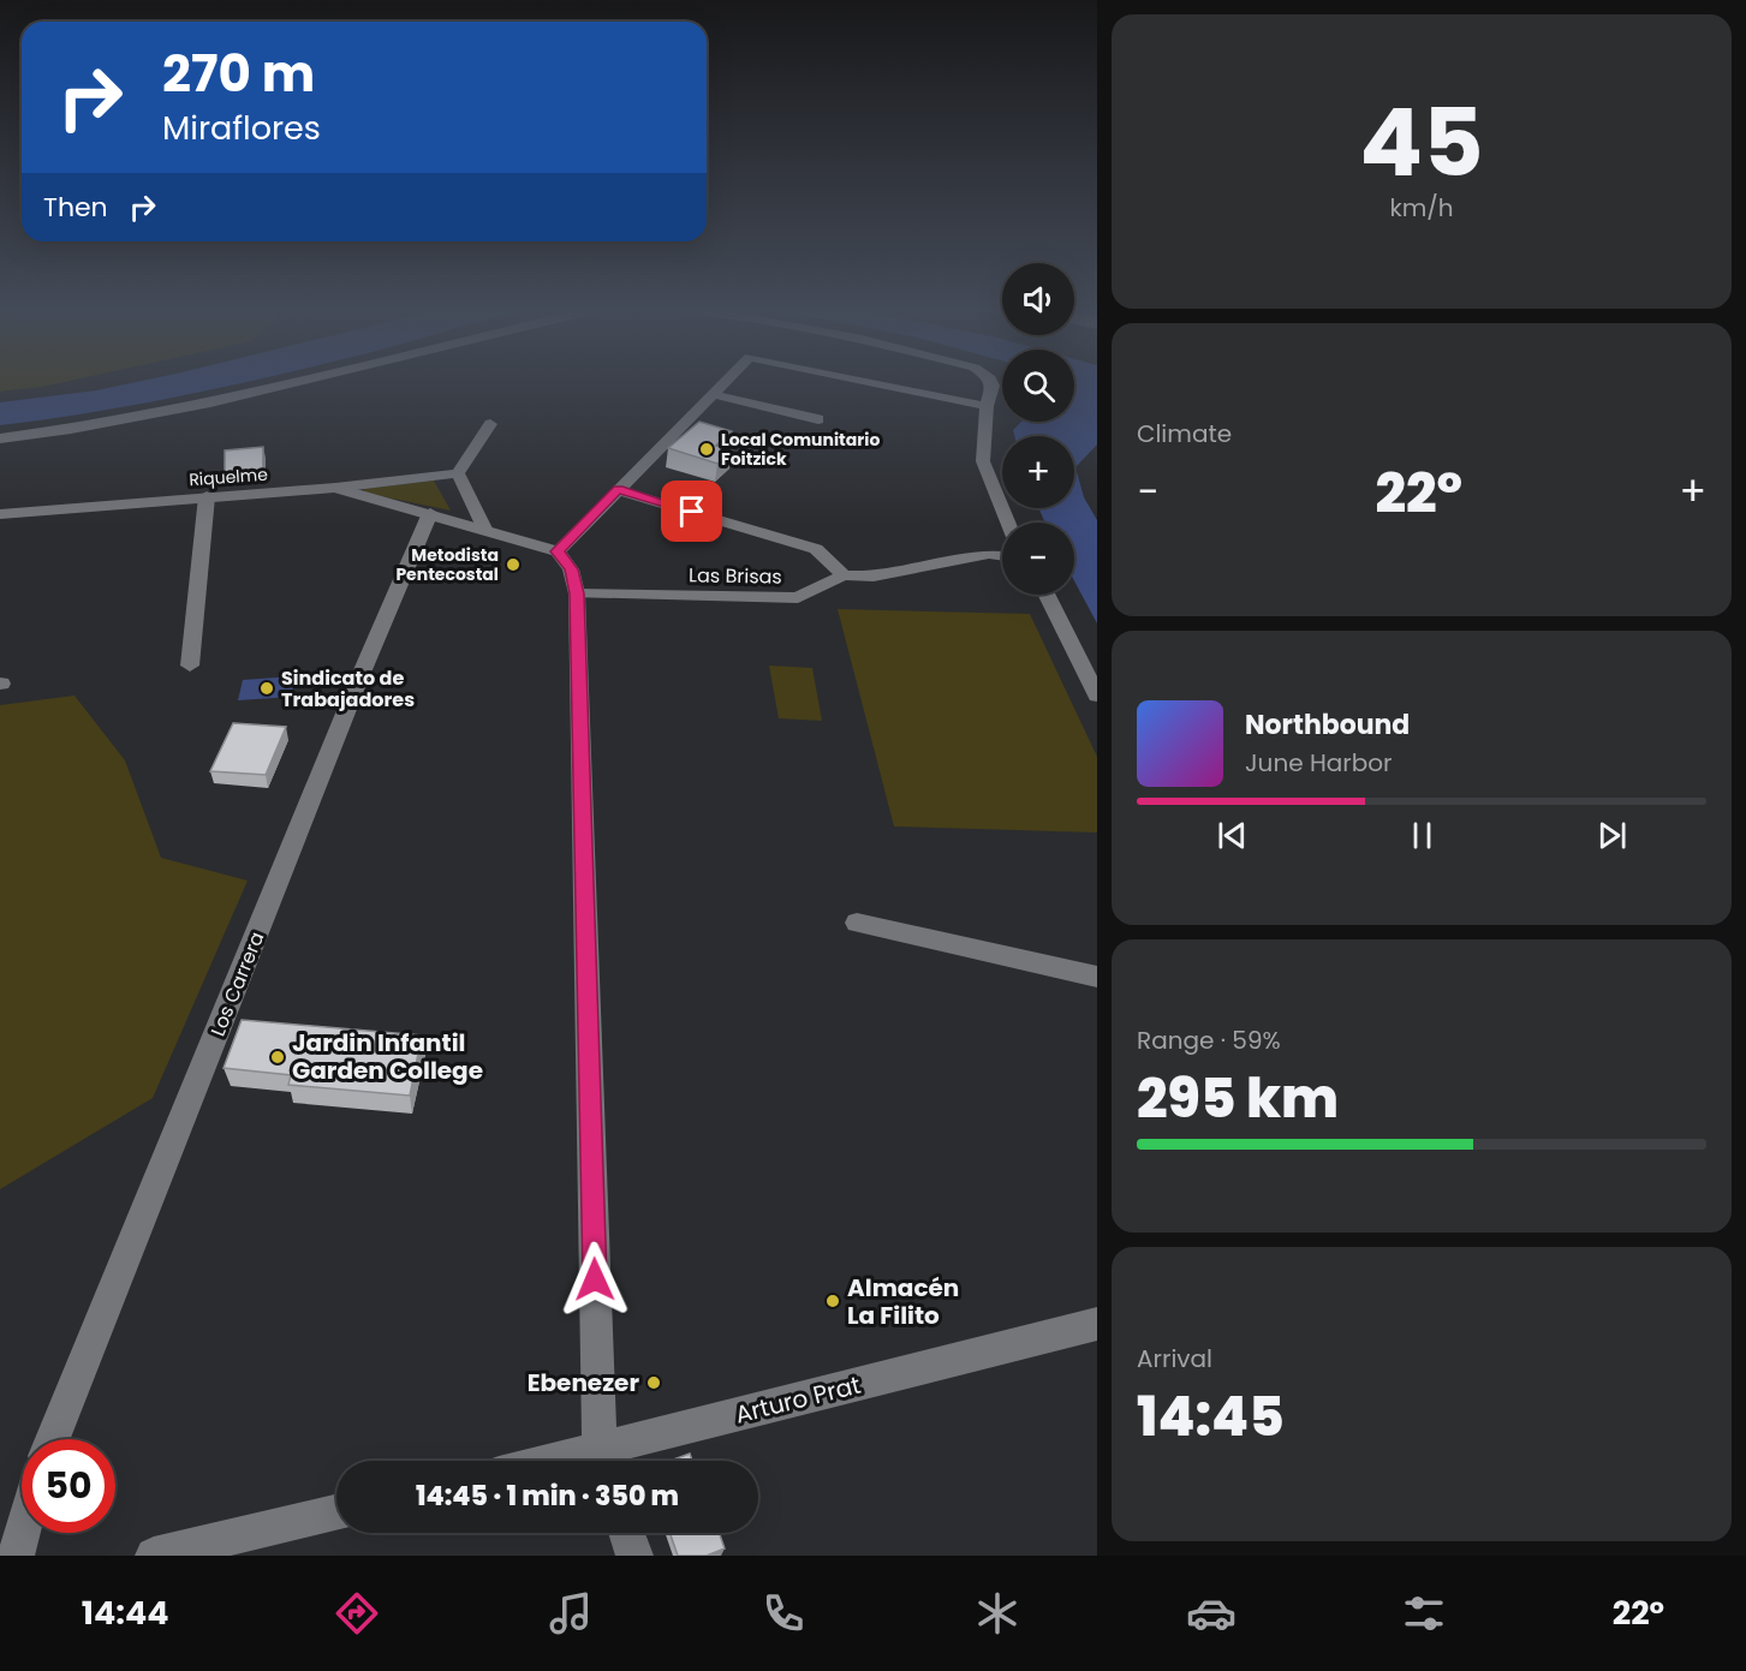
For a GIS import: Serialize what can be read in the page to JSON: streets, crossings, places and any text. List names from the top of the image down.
{
  "streets": {
    "street": [
      "Riquelme",
      "Las Brisas",
      "Los Carrera",
      "Arturo Prat"
    ]
  },
  "places": [
    "Local Comunitario Foitzick",
    "Metodista Pentecostal",
    "Sindicato de Trabajadores",
    "Jardin Infantil Garden College",
    "Almacén La Filito",
    "Ebenezer"
  ],
  "page": {
    "tile": [
      ["45", "km/h"],
      "Climate",
      ["Range · 59%", "295 km"],
      ["Arrival", "14:45"]
    ],
    "turn": ["270 m", "Miraflores"],
    "then": "Then",
    "map_buttons": ["+", "−"],
    "heat": ["−", "22°", "+"],
    "song": ["Northbound", "June Harbor"],
    "limit": "50",
    "trip": "14:45 · 1 min · 350 m",
    "tabs": ["14:44", "22°"]
  }
}
